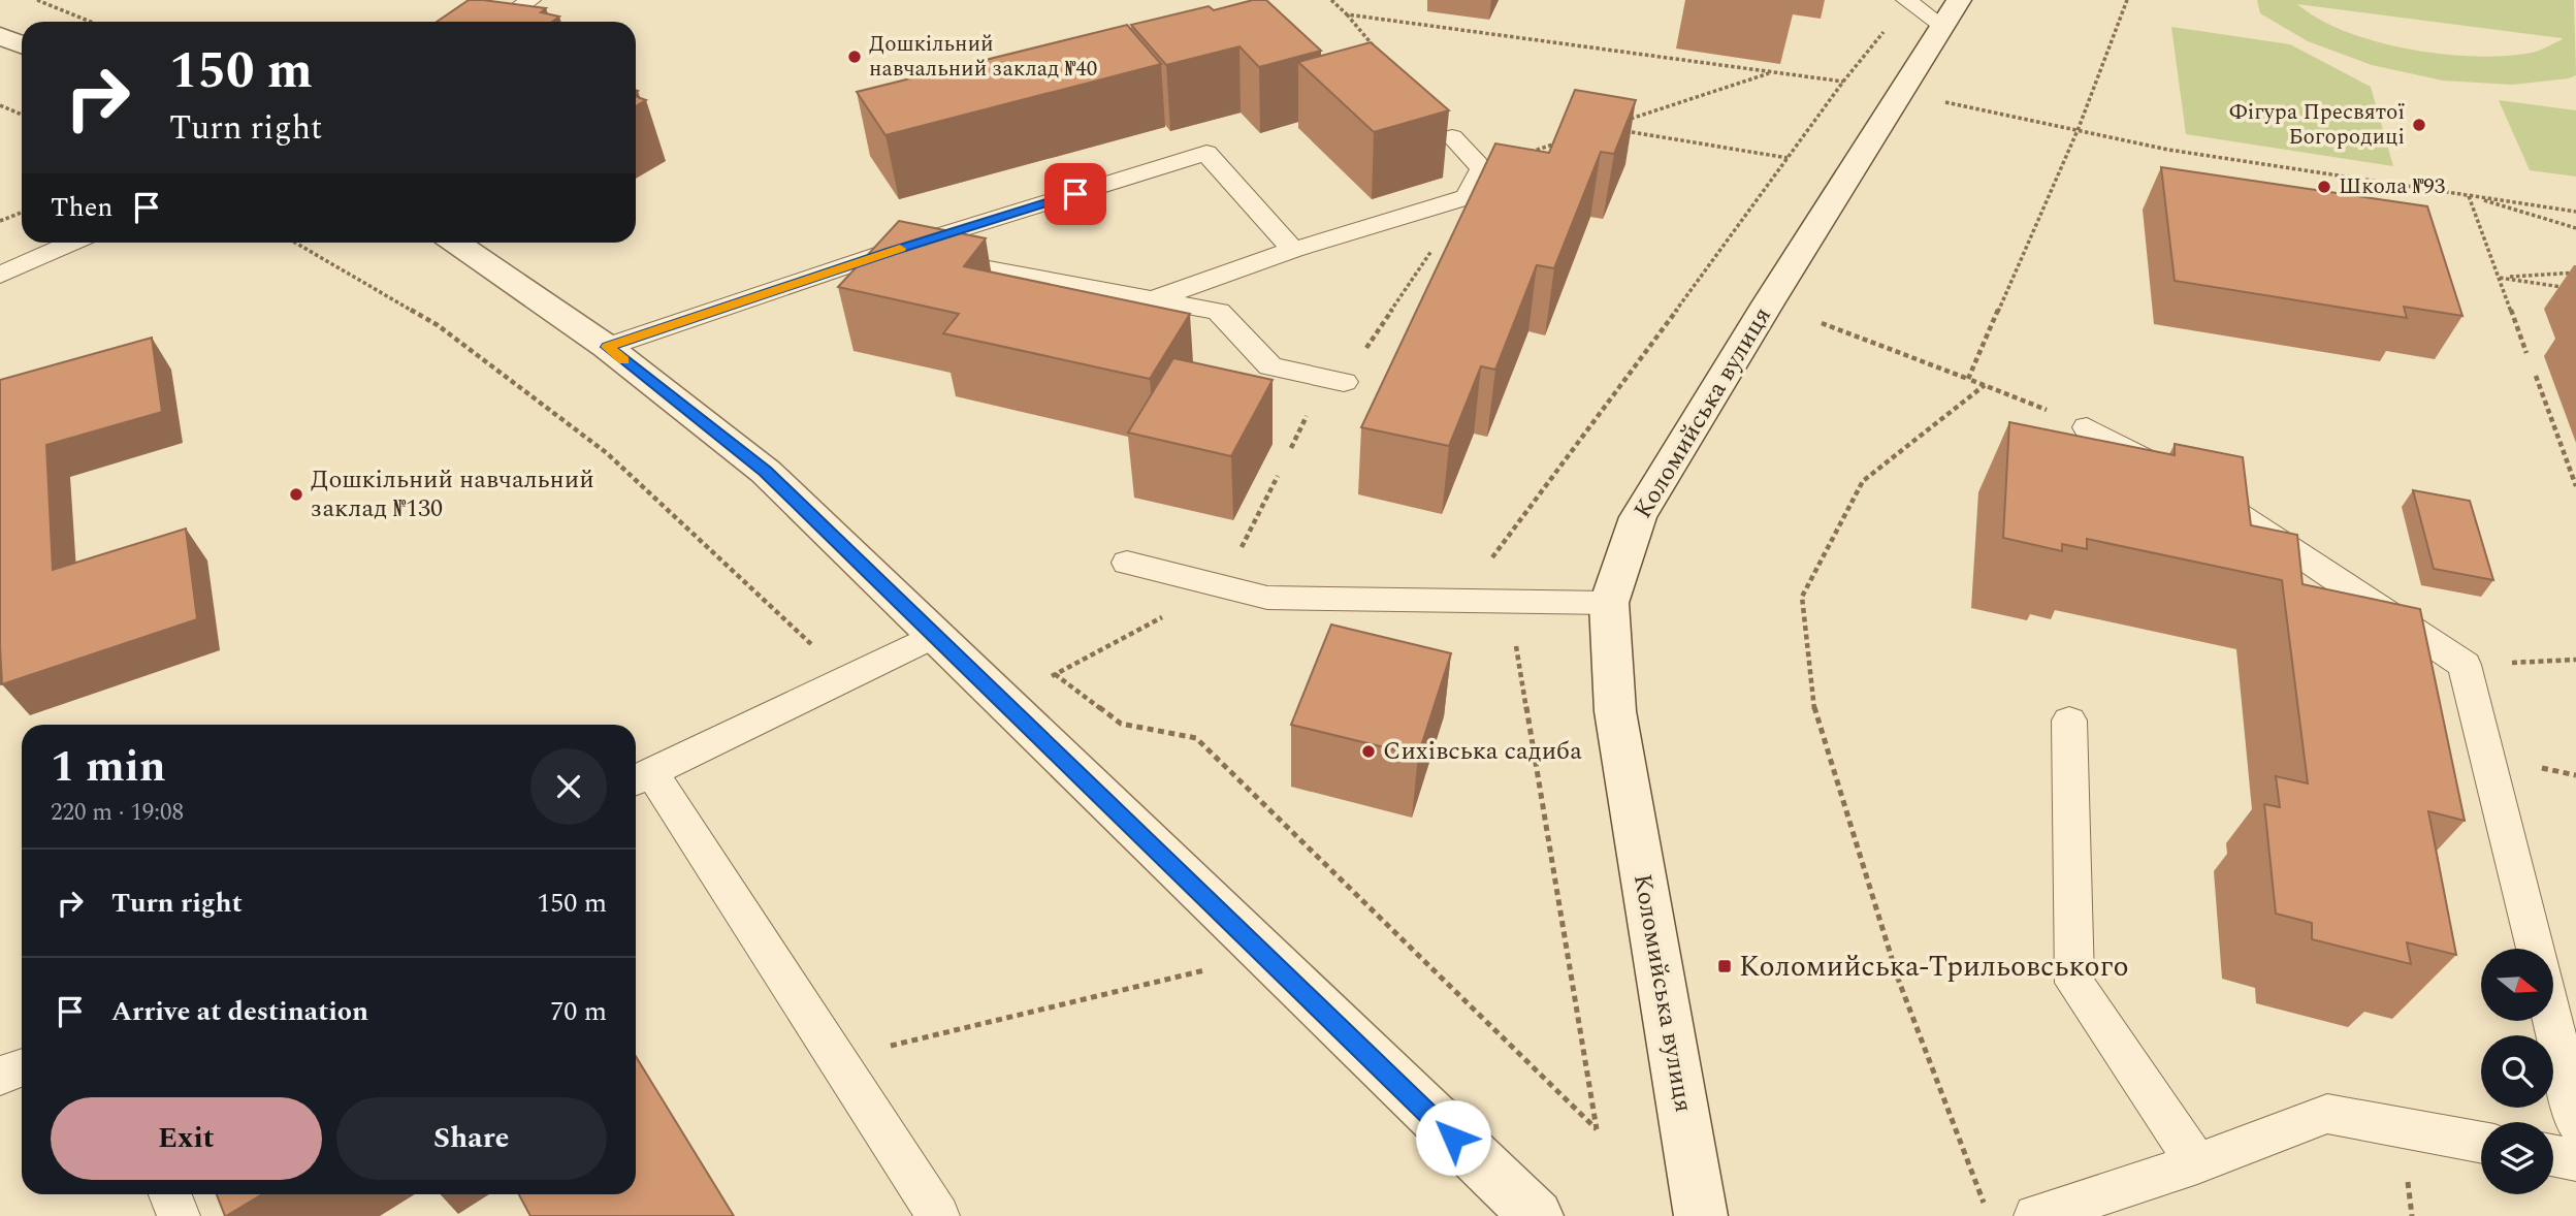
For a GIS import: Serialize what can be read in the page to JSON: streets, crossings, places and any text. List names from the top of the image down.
{
  "streets": {
    "main road": ["Коломийська вулиця"]
  },
  "places": {
    "other": [
      "Дошкільний навчальний заклад №40",
      "Фігура Пресвятої Богородиці",
      "Школа №93",
      "Дошкільний навчальний заклад №130",
      "Сихівська садиба"
    ],
    "transit": ["Коломийська-Трильовського"]
  },
  "north": "right",
  "page": {
    "turn": ["150 m", "Turn right"],
    "then": "Then",
    "heading": ["1 min", "220 m · 19:08"],
    "list": [
      {
        "name": "Turn right",
        "value": "150 m"
      },
      {
        "name": "Arrive at destination",
        "value": "70 m"
      }
    ],
    "buttons": ["Exit", "Share"]
  }
}
